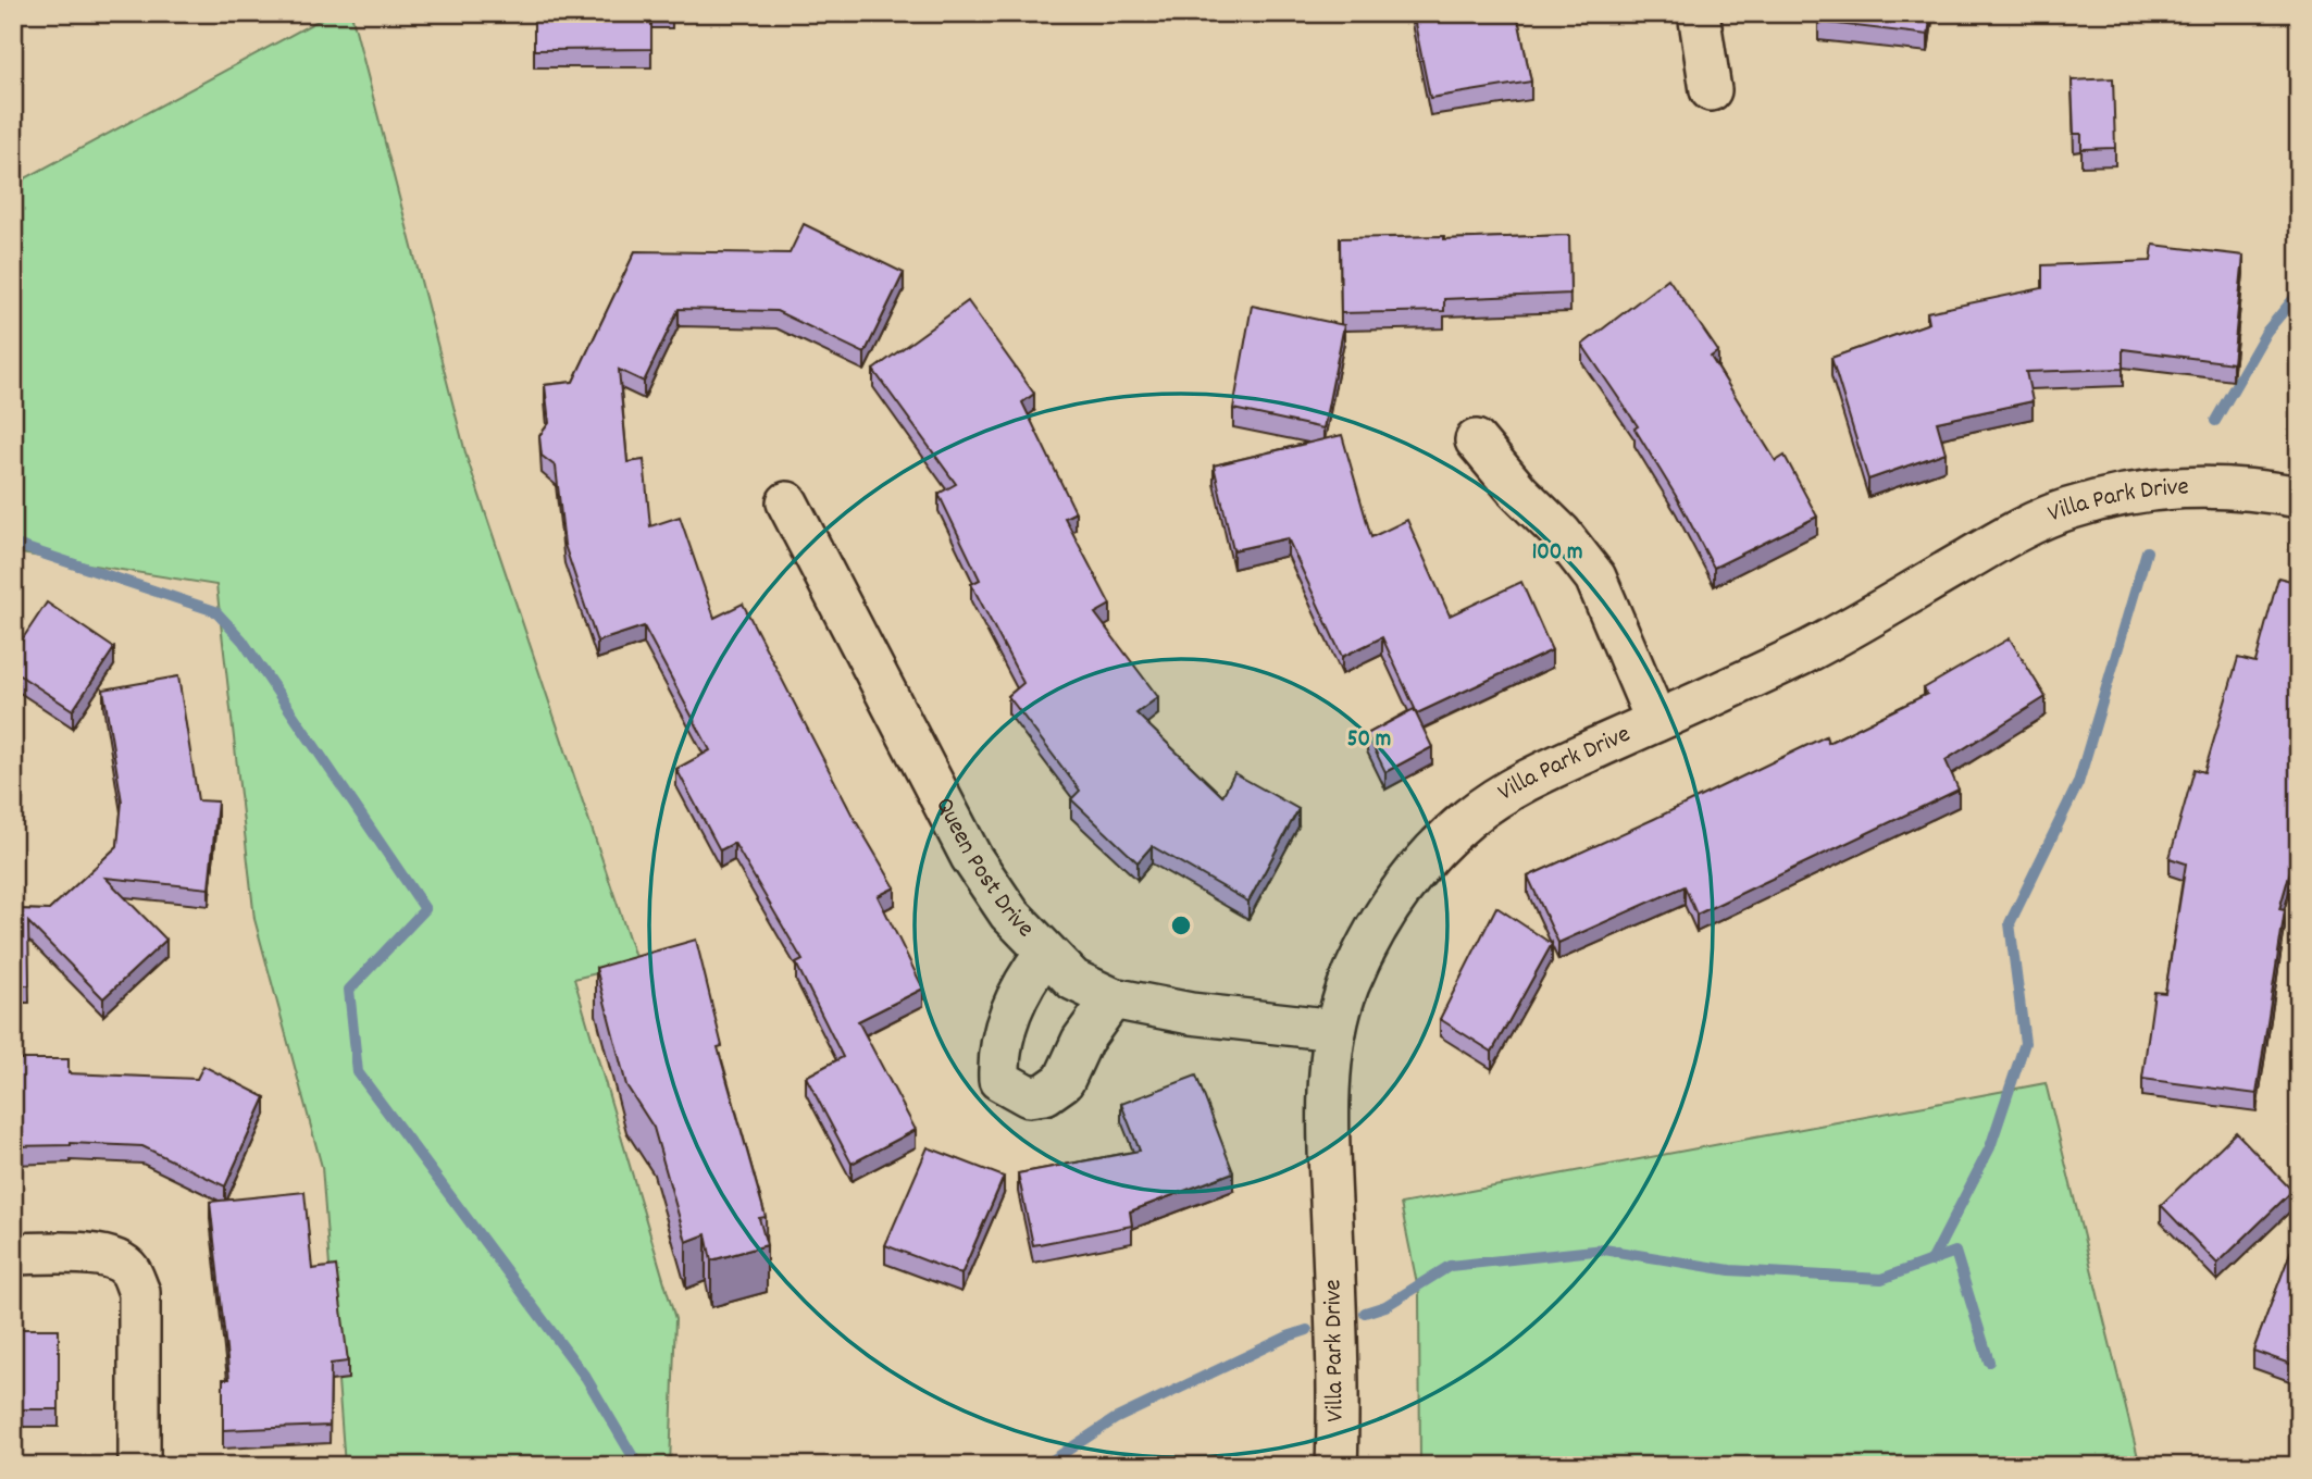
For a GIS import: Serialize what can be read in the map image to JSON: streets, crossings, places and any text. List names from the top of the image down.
{
  "streets": {
    "street": ["Villa Park Drive", "Queen Post Drive"]
  },
  "crossings": [
    ["Villa Park Drive", "Queen Post Drive"]
  ],
  "rings": ["100 m", "50 m"]
}
